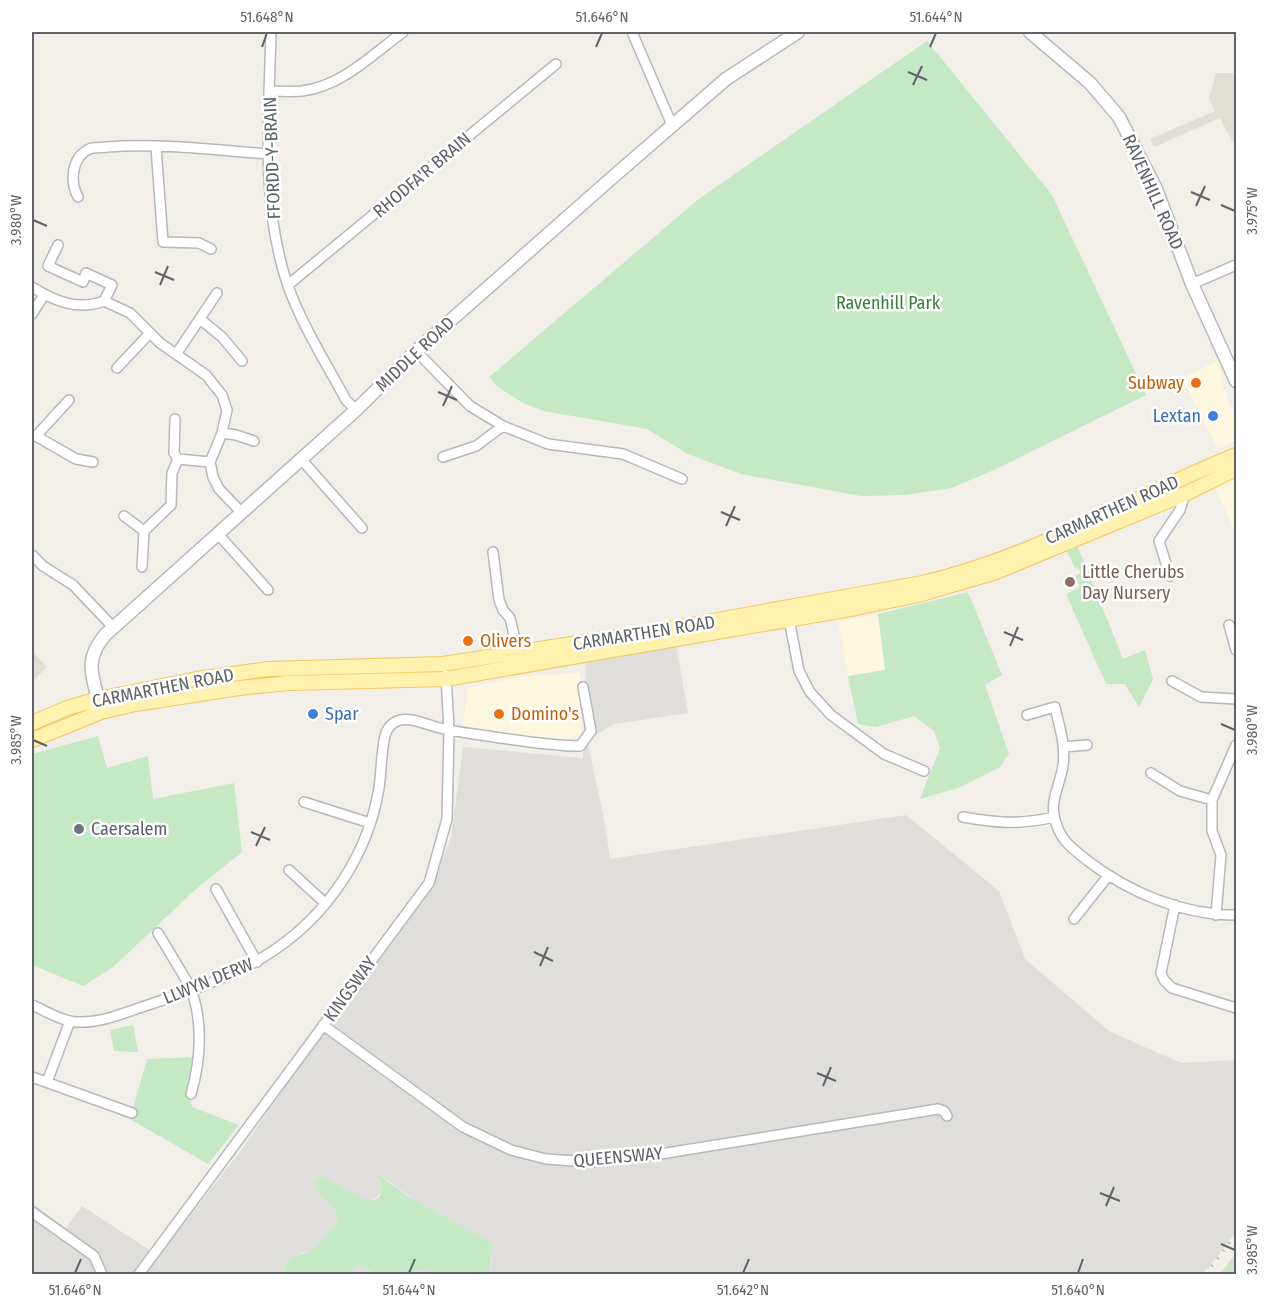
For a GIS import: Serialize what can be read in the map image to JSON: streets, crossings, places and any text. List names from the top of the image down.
{
  "streets": {
    "main road": ["CARMARTHEN ROAD"],
    "street": [
      "FFORDD-Y-BRAIN",
      "RHODFA'R BRAIN",
      "RAVENHILL ROAD",
      "MIDDLE ROAD",
      "LLWYN DERW",
      "KINGSWAY",
      "QUEENSWAY"
    ]
  },
  "crossings": [
    ["FFORDD-Y-BRAIN", "RHODFA'R BRAIN"],
    ["FFORDD-Y-BRAIN", "MIDDLE ROAD"],
    ["MIDDLE ROAD", "CARMARTHEN ROAD"],
    ["CARMARTHEN ROAD", "KINGSWAY"],
    ["LLWYN DERW", "KINGSWAY"],
    ["KINGSWAY", "QUEENSWAY"]
  ],
  "parks": ["Ravenhill Park"],
  "places": [
    "Subway",
    "Lextan",
    "Little Cherubs Day Nursery",
    "Olivers",
    "Spar",
    "Domino's",
    "Caersalem"
  ],
  "coordinates": [
    "51.648°N",
    "51.646°N",
    "51.644°N",
    "3.975°W",
    "3.980°W",
    "3.985°W",
    "51.642°N",
    "51.640°N"
  ]
}
